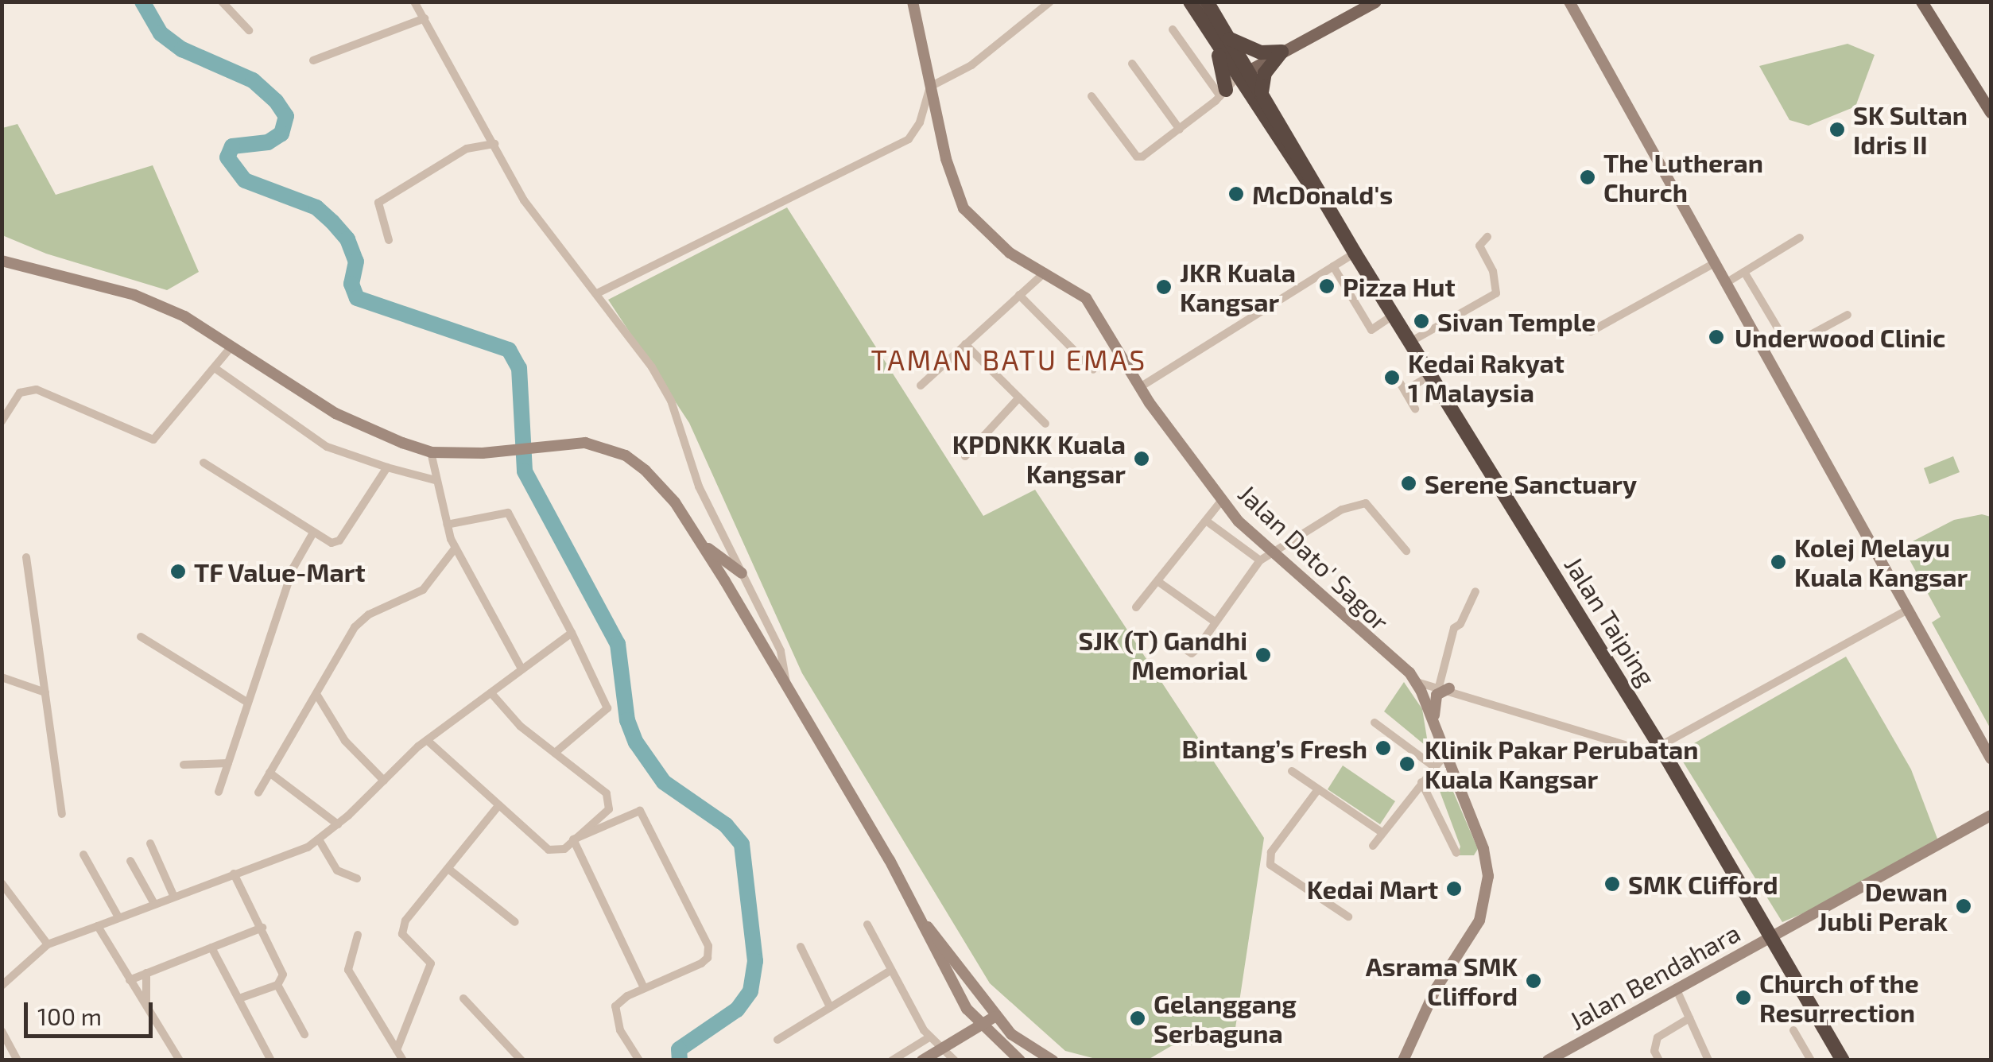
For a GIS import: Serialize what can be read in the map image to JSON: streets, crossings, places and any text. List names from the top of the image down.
{
  "streets": {
    "highway": ["Jalan Taiping"],
    "main road": ["Jalan Dato' Sagor", "Jalan Bendahara"]
  },
  "crossings": [
    ["Jalan Taiping", "Jalan Bendahara"]
  ],
  "districts": ["TAMAN BATU EMAS"],
  "places": [
    "SK Sultan Idris II",
    "The Lutheran Church",
    "McDonald's",
    "Pizza Hut",
    "JKR Kuala Kangsar",
    "Sivan Temple",
    "Underwood Clinic",
    "Kedai Rakyat 1 Malaysia",
    "KPDNKK Kuala Kangsar",
    "Serene Sanctuary",
    "Kolej Melayu Kuala Kangsar",
    "TF Value-Mart",
    "SJK (T) Gandhi Memorial",
    "Bintang’s Fresh",
    "Klinik Pakar Perubatan Kuala Kangsar",
    "SMK Clifford",
    "Kedai Mart",
    "Dewan Jubli Perak",
    "Asrama SMK Clifford",
    "Church of the Resurrection",
    "Gelanggang Serbaguna"
  ],
  "scale_bar": "100 m"
}
